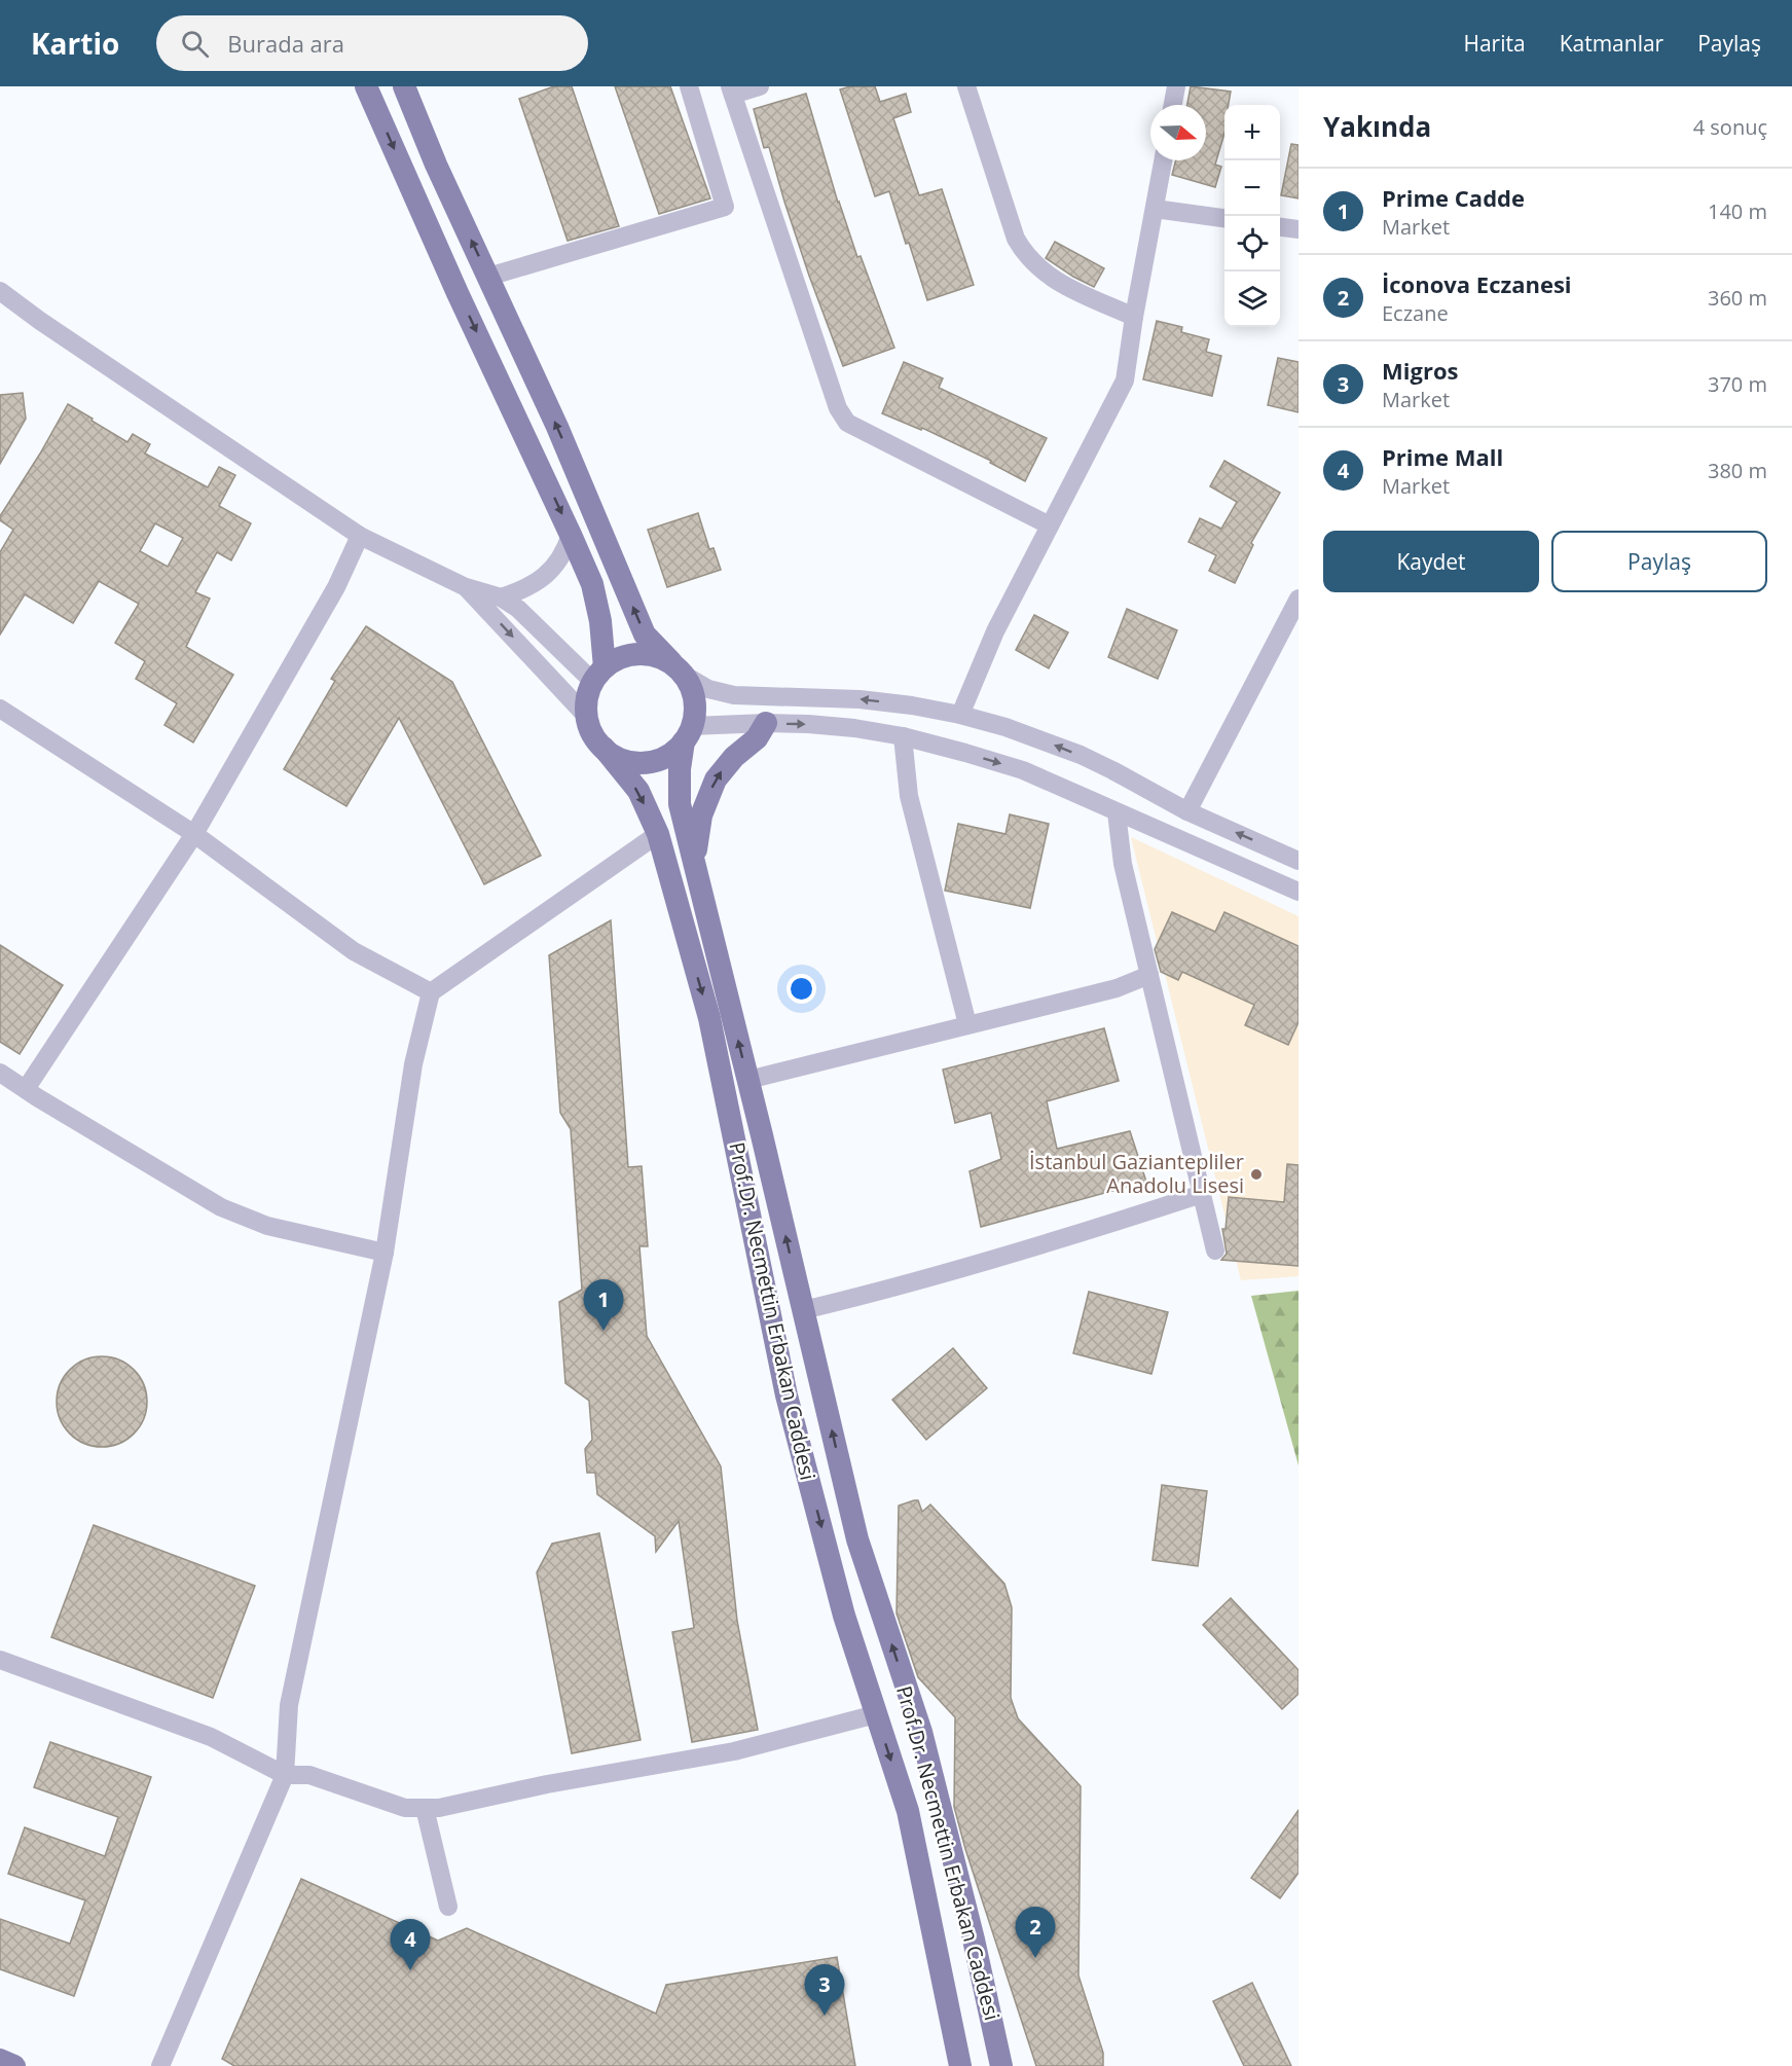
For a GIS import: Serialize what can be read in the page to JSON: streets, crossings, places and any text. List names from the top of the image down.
{
  "streets": {
    "main road": ["Prof.Dr. Necmettin Erbakan Caddesi"]
  },
  "places": ["İstanbul Gaziantepliler Anadolu Lisesi"],
  "north": "right",
  "page": {
    "header": "Kartio",
    "search": "Burada ara",
    "nav": ["Harita", "Katmanlar", "Paylaş"],
    "heading": ["Yakında", "4 sonuç"],
    "map_buttons": ["+", "−"],
    "list": [
      {
        "mark": "1",
        "name": "Prime Cadde",
        "note": "Market",
        "value": "140 m"
      },
      {
        "mark": "2",
        "name": "İconova Eczanesi",
        "note": "Eczane",
        "value": "360 m"
      },
      {
        "mark": "3",
        "name": "Migros",
        "note": "Market",
        "value": "370 m"
      },
      {
        "mark": "4",
        "name": "Prime Mall",
        "note": "Market",
        "value": "380 m"
      }
    ],
    "buttons": ["Kaydet", "Paylaş"],
    "pins": [
      "1",
      "2",
      "4",
      "3"
    ]
  }
}
